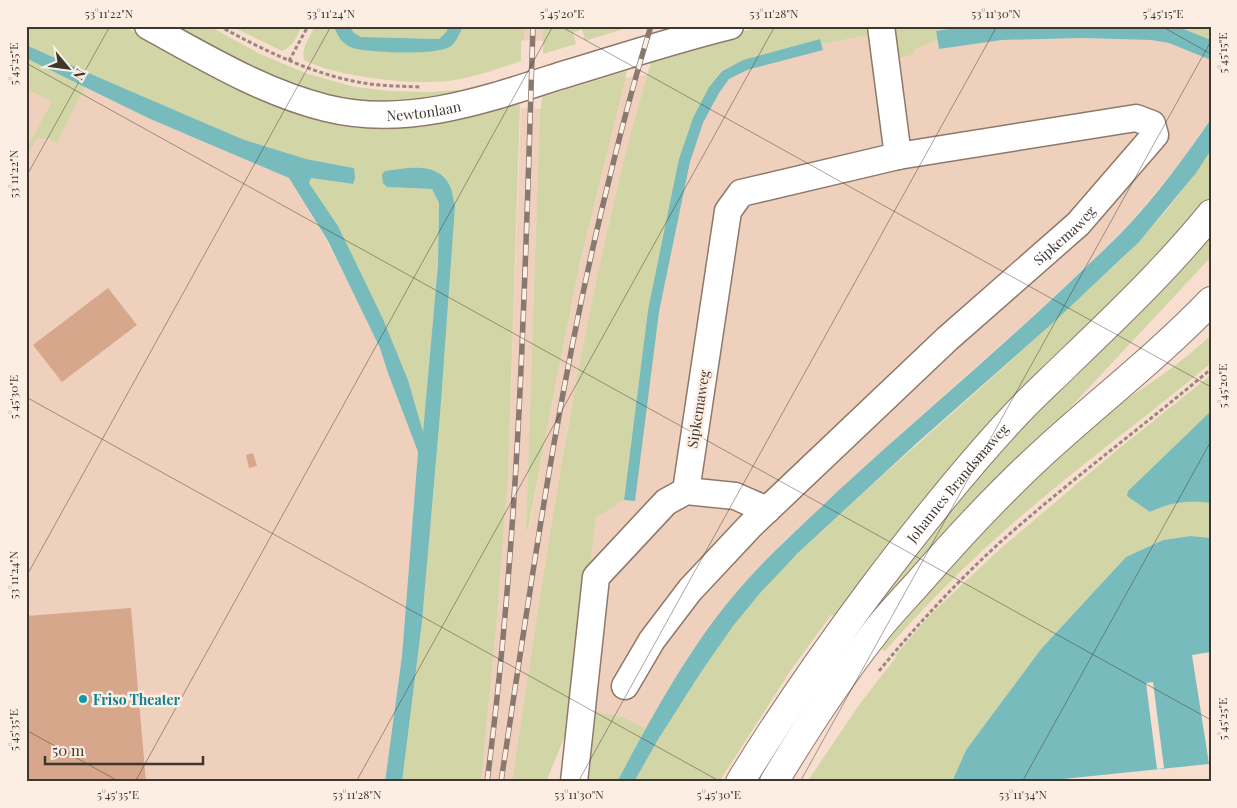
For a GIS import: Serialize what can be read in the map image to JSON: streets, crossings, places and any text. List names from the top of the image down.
{
  "streets": {
    "main road": ["Johannes Brandsmaweg"],
    "street": ["Newtonlaan", "Sipkemaweg"]
  },
  "places": ["Friso Theater"],
  "scale_bar": "50 m",
  "north": "bottom right",
  "coordinates": [
    "53°11'22\"N",
    "53°11'24\"N",
    "5°45'20\"E",
    "53°11'28\"N",
    "53°11'30\"N",
    "5°45'15\"E",
    "5°45'25\"E",
    "5°45'30\"E",
    "5°45'35\"E",
    "53°11'34\"N"
  ]
}
